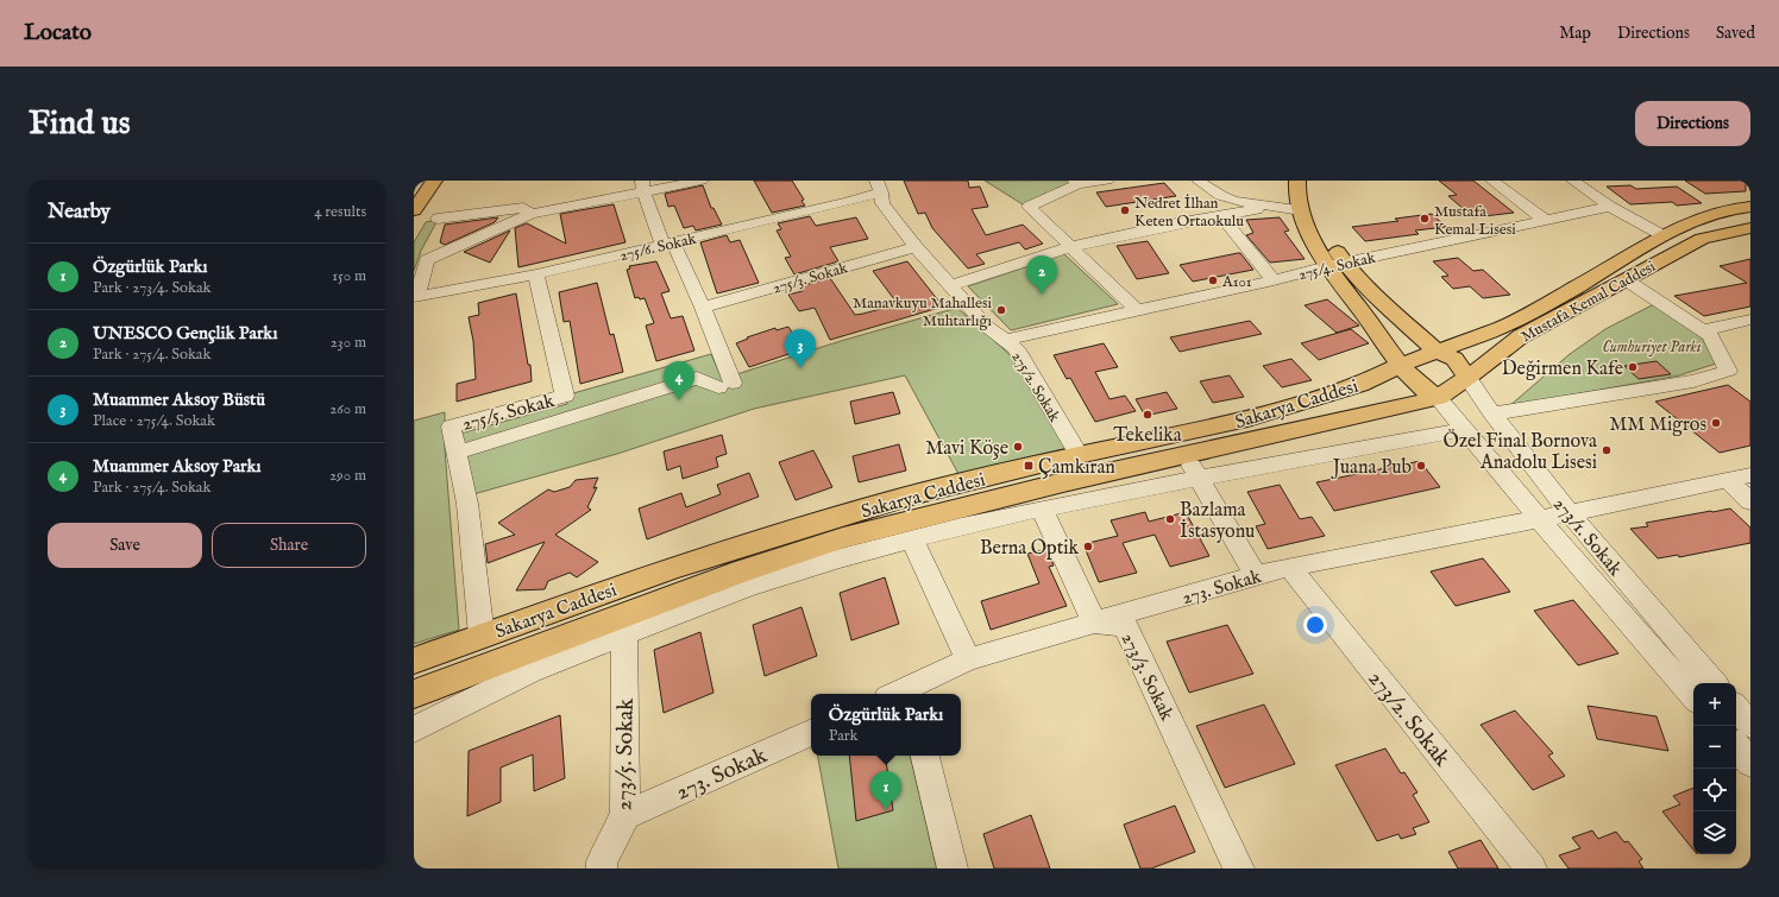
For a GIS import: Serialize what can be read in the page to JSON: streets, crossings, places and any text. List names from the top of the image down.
{
  "streets": {
    "main road": ["Mustafa Kemal Caddesi", "Sakarya Caddesi"],
    "street": [
      "275/6. Sokak",
      "275/4. Sokak",
      "275/3. Sokak",
      "275/2. Sokak",
      "275/5. Sokak",
      "273/1. Sokak",
      "273. Sokak",
      "273/3. Sokak",
      "273/2. Sokak",
      "273/5. Sokak"
    ]
  },
  "crossings": [
    ["275/6. Sokak", "275/2. Sokak"],
    ["275/6. Sokak", "275/5. Sokak"],
    ["275/4. Sokak", "275/2. Sokak"],
    ["275/3. Sokak", "275/2. Sokak"],
    ["Mustafa Kemal Caddesi", "Sakarya Caddesi"],
    ["Mustafa Kemal Caddesi", "273/1. Sokak"],
    ["275/2. Sokak", "Sakarya Caddesi"],
    ["Sakarya Caddesi", "275/5. Sokak"],
    ["Sakarya Caddesi", "273/1. Sokak"],
    ["273/1. Sokak", "273. Sokak"],
    ["273. Sokak", "273/3. Sokak"],
    ["273. Sokak", "273/2. Sokak"],
    ["273. Sokak", "273/5. Sokak"]
  ],
  "parks": ["Cumhuriyet Parkı"],
  "places": {
    "other": [
      "Nedret İlhan Keten Ortaokulu",
      "Mustafa Kemal Lisesi",
      "A101",
      "Manavkuyu Mahallesi Muhtarlığı",
      "Değirmen Kafe",
      "Tekelika",
      "MM Migros",
      "Mavi Köşe",
      "Özel Final Bornova Anadolu Lisesi",
      "Juana Pub",
      "Bazlama İstasyonu",
      "Berna Optik"
    ],
    "transit": ["Çamkıran"]
  },
  "page": {
    "header": "Locato",
    "nav": ["Map", "Directions", "Saved"],
    "buttons": [
      "Directions",
      ["Save", "Share"]
    ],
    "title": "Find us",
    "heading": ["Nearby", "4 results"],
    "list": [
      {
        "mark": "1",
        "name": "Özgürlük Parkı",
        "note": "Park · 273/4. Sokak",
        "value": "150 m"
      },
      {
        "mark": "2",
        "name": "UNESCO Gençlik Parkı",
        "note": "Park · 275/4. Sokak",
        "value": "230 m"
      },
      {
        "mark": "3",
        "name": "Muammer Aksoy Büstü",
        "note": "Place · 275/4. Sokak",
        "value": "260 m"
      },
      {
        "mark": "4",
        "name": "Muammer Aksoy Parkı",
        "note": "Park · 275/4. Sokak",
        "value": "290 m"
      }
    ],
    "pins": [
      "2",
      "3",
      "4",
      "1"
    ],
    "map_buttons": ["+", "−"],
    "popup": ["Özgürlük Parkı", "Park"]
  }
}
